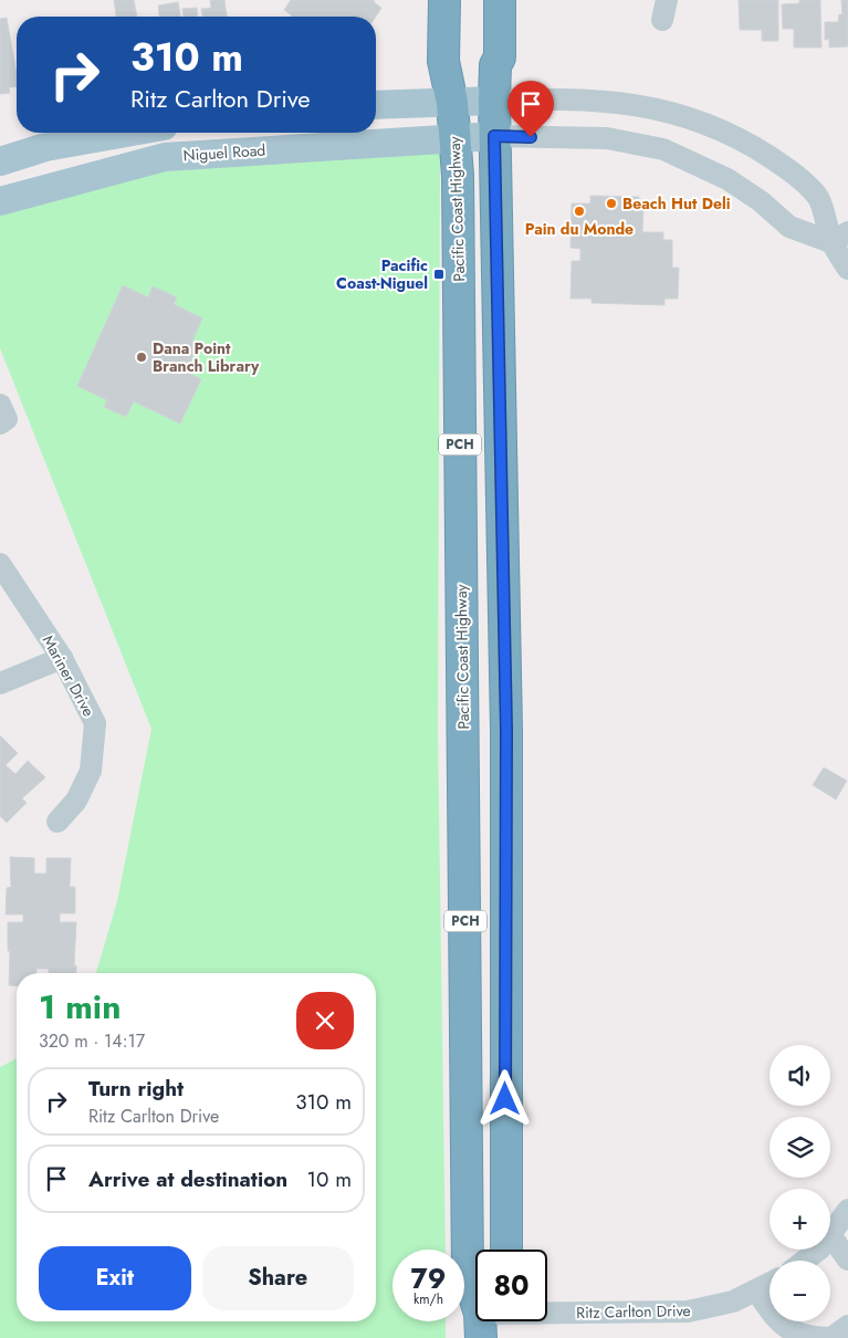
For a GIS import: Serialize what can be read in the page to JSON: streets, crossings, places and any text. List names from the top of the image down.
{
  "streets": {
    "highway": ["Pacific Coast Highway", "PCH"],
    "main road": ["Niguel Road"],
    "street": ["Mariner Drive", "Ritz Carlton Drive"]
  },
  "crossings": [
    ["Niguel Road", "Pacific Coast Highway"],
    ["Niguel Road", "PCH"]
  ],
  "places": {
    "other": ["Beach Hut Deli", "Pain du Monde", "Dana Point Branch Library"],
    "transit": ["Pacific Coast-Niguel"]
  },
  "page": {
    "turn": ["310 m", "Ritz Carlton Drive"],
    "heading": ["1 min", "320 m · 14:17"],
    "map_buttons": ["+", "−"],
    "list": [
      {
        "name": "Turn right",
        "note": "Ritz Carlton Drive",
        "value": "310 m"
      },
      {
        "name": "Arrive at destination",
        "value": "10 m"
      }
    ],
    "buttons": ["Exit", "Share"],
    "speed": "79 km/h",
    "limit": "80"
  }
}
